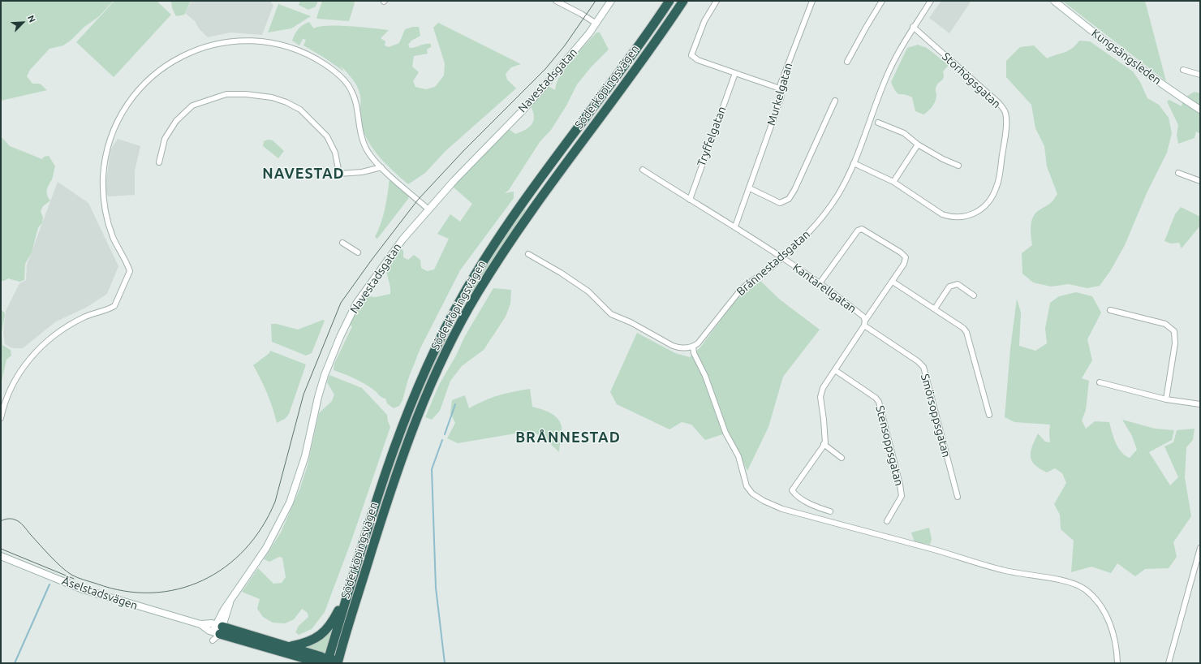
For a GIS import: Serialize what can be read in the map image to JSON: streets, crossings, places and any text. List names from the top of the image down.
{
  "streets": {
    "highway": ["Söderköpingsvägen"],
    "street": [
      "Kungsängsleden",
      "Navestadsgatan",
      "Storhögsgatan",
      "Murkelgatan",
      "Tryffelgatan",
      "Brånnestadsgatan",
      "Kantarellgatan",
      "Smörsoppsgatan",
      "Stensoppsgatan",
      "Åselstadsvägen"
    ]
  },
  "crossings": [
    ["Navestadsgatan", "Åselstadsvägen"],
    ["Storhögsgatan", "Brånnestadsgatan"],
    ["Brånnestadsgatan", "Kantarellgatan"],
    ["Kantarellgatan", "Smörsoppsgatan"],
    ["Kantarellgatan", "Stensoppsgatan"]
  ],
  "districts": ["NAVESTAD", "BRÅNNESTAD"],
  "north": "top right"
}
